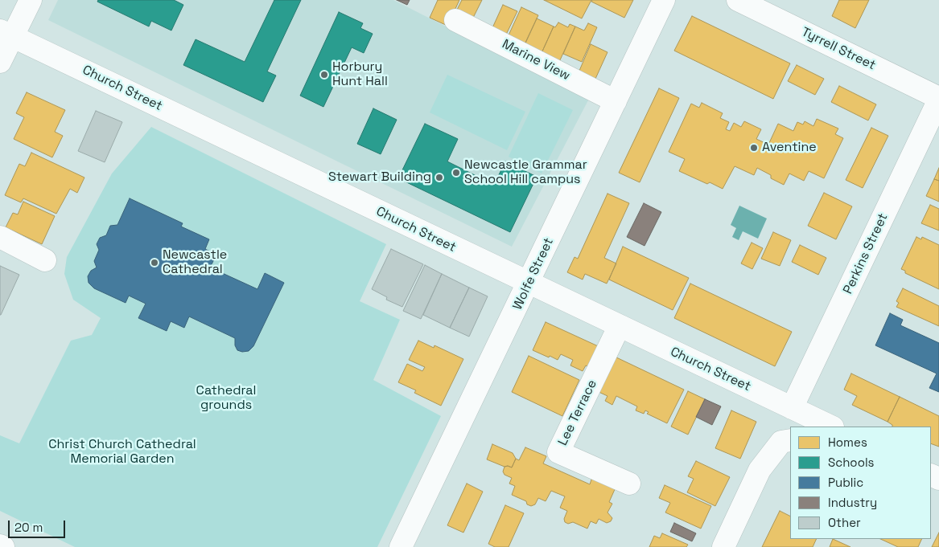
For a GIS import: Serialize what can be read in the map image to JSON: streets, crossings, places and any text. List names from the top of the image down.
{
  "streets": {
    "street": [
      "Tyrrell Street",
      "Marine View",
      "Church Street",
      "Perkins Street",
      "Wolfe Street",
      "Lee Terrace"
    ]
  },
  "crossings": [
    ["Tyrrell Street", "Perkins Street"],
    ["Marine View", "Wolfe Street"],
    ["Church Street", "Perkins Street"],
    ["Church Street", "Wolfe Street"],
    ["Church Street", "Lee Terrace"]
  ],
  "parks": ["Cathedral grounds", "Christ Church Cathedral Memorial Garden"],
  "places": [
    "Horbury Hunt Hall",
    "Aventine",
    "Newcastle Grammar School Hill campus",
    "Stewart Building",
    "Newcastle Cathedral"
  ],
  "legend": [
    "Homes",
    "Schools",
    "Public",
    "Industry",
    "Other"
  ],
  "scale_bar": "20 m"
}
